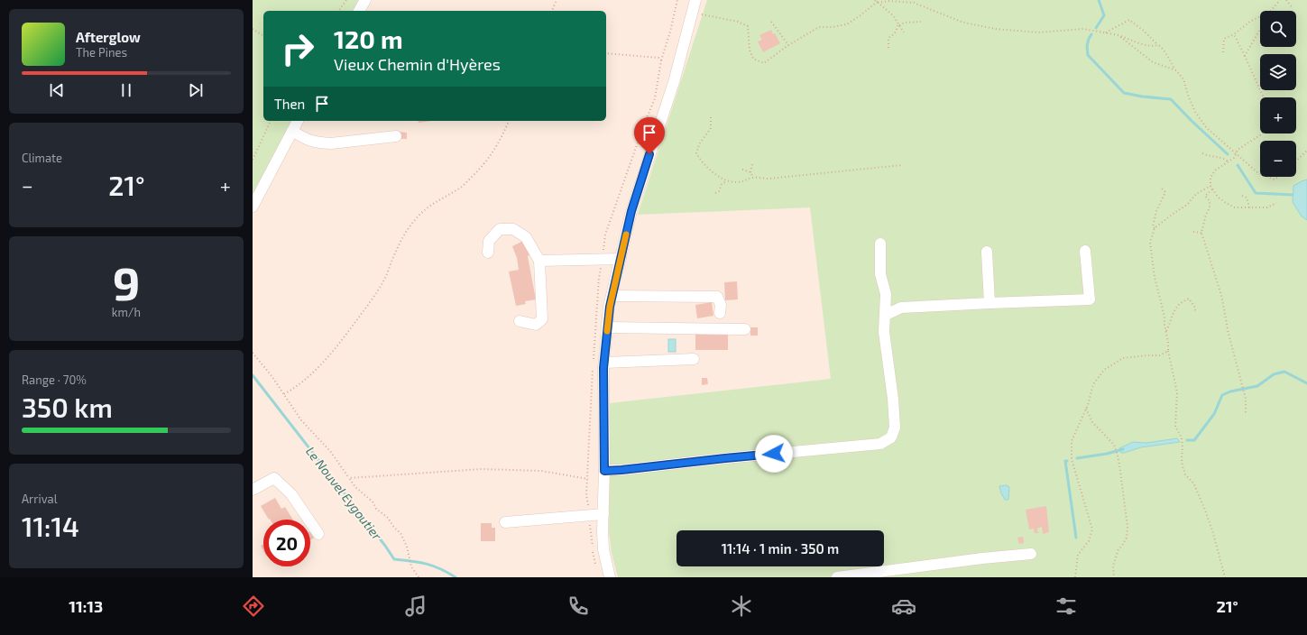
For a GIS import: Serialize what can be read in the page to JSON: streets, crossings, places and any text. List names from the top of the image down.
{
  "water": ["Le Nouvel Eygoutier"],
  "page": {
    "map_buttons": ["+", "−"],
    "turn": ["120 m", "Vieux Chemin d'Hyères"],
    "song": ["Afterglow", "The Pines"],
    "then": "Then",
    "tile": [
      "Climate",
      ["9", "km/h"],
      ["Range · 70%", "350 km"],
      ["Arrival", "11:14"]
    ],
    "heat": ["−", "21°", "+"],
    "limit": "20",
    "trip": "11:14 · 1 min · 350 m",
    "tabs": ["11:13", "21°"]
  }
}
